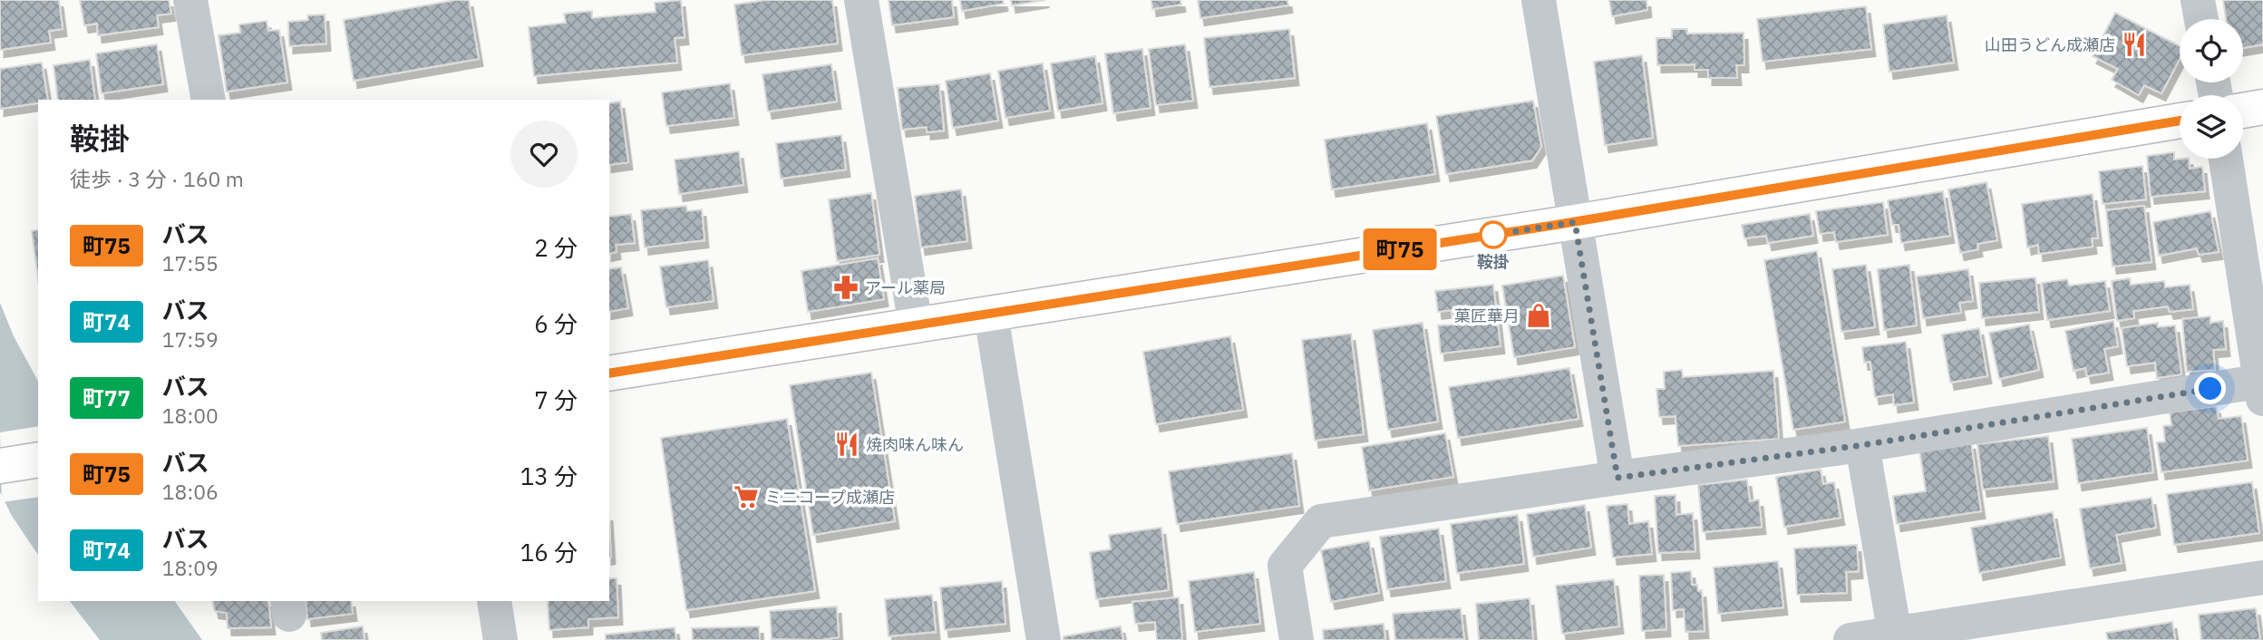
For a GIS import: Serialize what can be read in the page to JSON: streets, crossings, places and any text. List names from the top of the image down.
{
  "places": {
    "restaurant": ["山田うどん成瀬店", "焼肉味ん味ん"],
    "other": ["鞍掛"],
    "pharmacy": ["アール薬局"],
    "shop": ["菓匠華月"],
    "supermarket": ["ミニコープ成瀬店"]
  },
  "lines": ["bus line 町75"],
  "page": {
    "on_map": "町75",
    "heading": ["鞍掛", "徒歩 · 3 分 · 160 m"],
    "list": [
      {
        "mark": "町75",
        "name": "バス",
        "note": "17:55",
        "value": "2 分"
      },
      {
        "mark": "町74",
        "name": "バス",
        "note": "17:59",
        "value": "6 分"
      },
      {
        "mark": "町77",
        "name": "バス",
        "note": "18:00",
        "value": "7 分"
      },
      {
        "mark": "町75",
        "name": "バス",
        "note": "18:06",
        "value": "13 分"
      },
      {
        "mark": "町74",
        "name": "バス",
        "note": "18:09",
        "value": "16 分"
      }
    ]
  }
}
